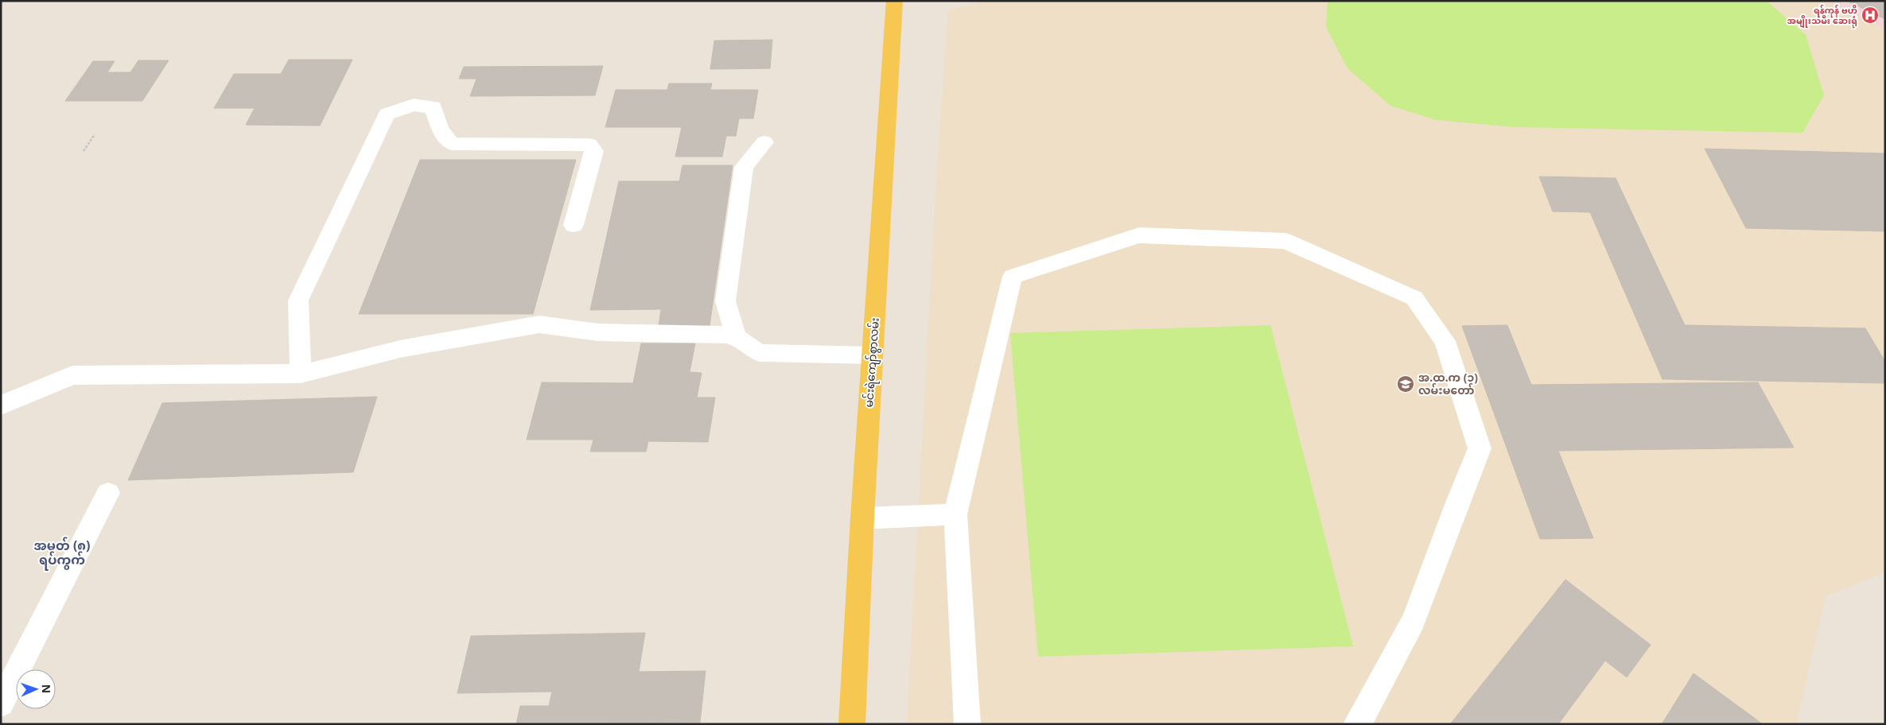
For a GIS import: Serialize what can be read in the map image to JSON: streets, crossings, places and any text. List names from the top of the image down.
{
  "streets": {
    "main road": ["မင်းရဲကျော်စွာလမ်း"]
  },
  "districts": ["အမှတ် (၈) ရပ်ကွက်"],
  "places": {
    "hospital": ["ရန်ကုန် ဗဟို အမျိုးသမီး ဆေးရုံ"],
    "school or university": ["အ.ထ.က (၁) လမ်းမတော်"]
  },
  "north": "right"
}
